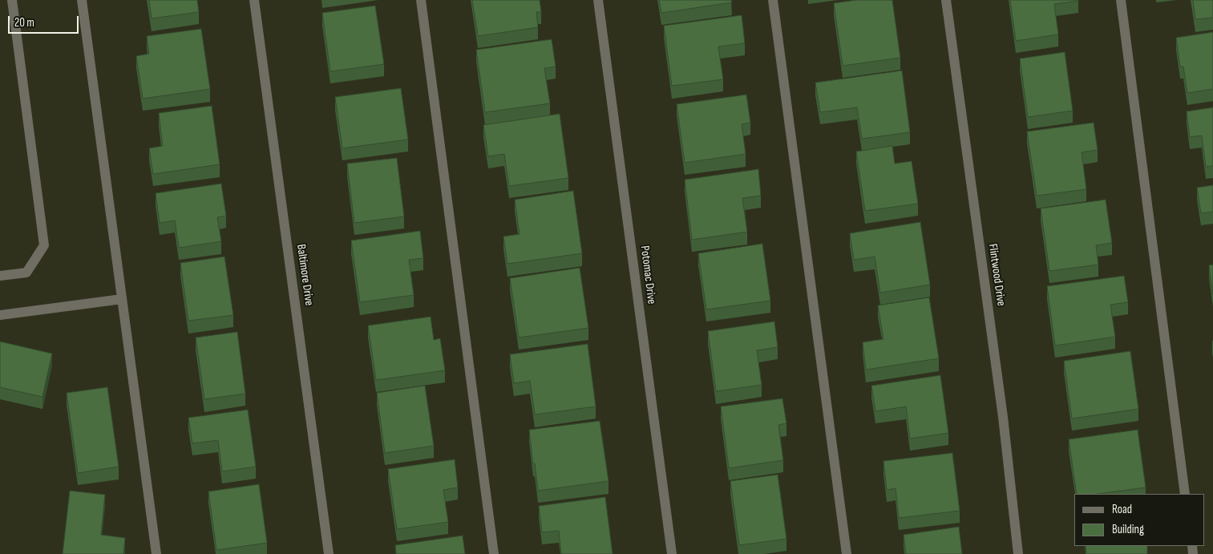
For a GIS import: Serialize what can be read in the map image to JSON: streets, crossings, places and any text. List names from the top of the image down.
{
  "streets": {
    "street": ["Baltimore Drive", "Potomac Drive", "Flintwood Drive"]
  },
  "legend": ["Road", "Building"],
  "scale_bar": "20 m"
}
